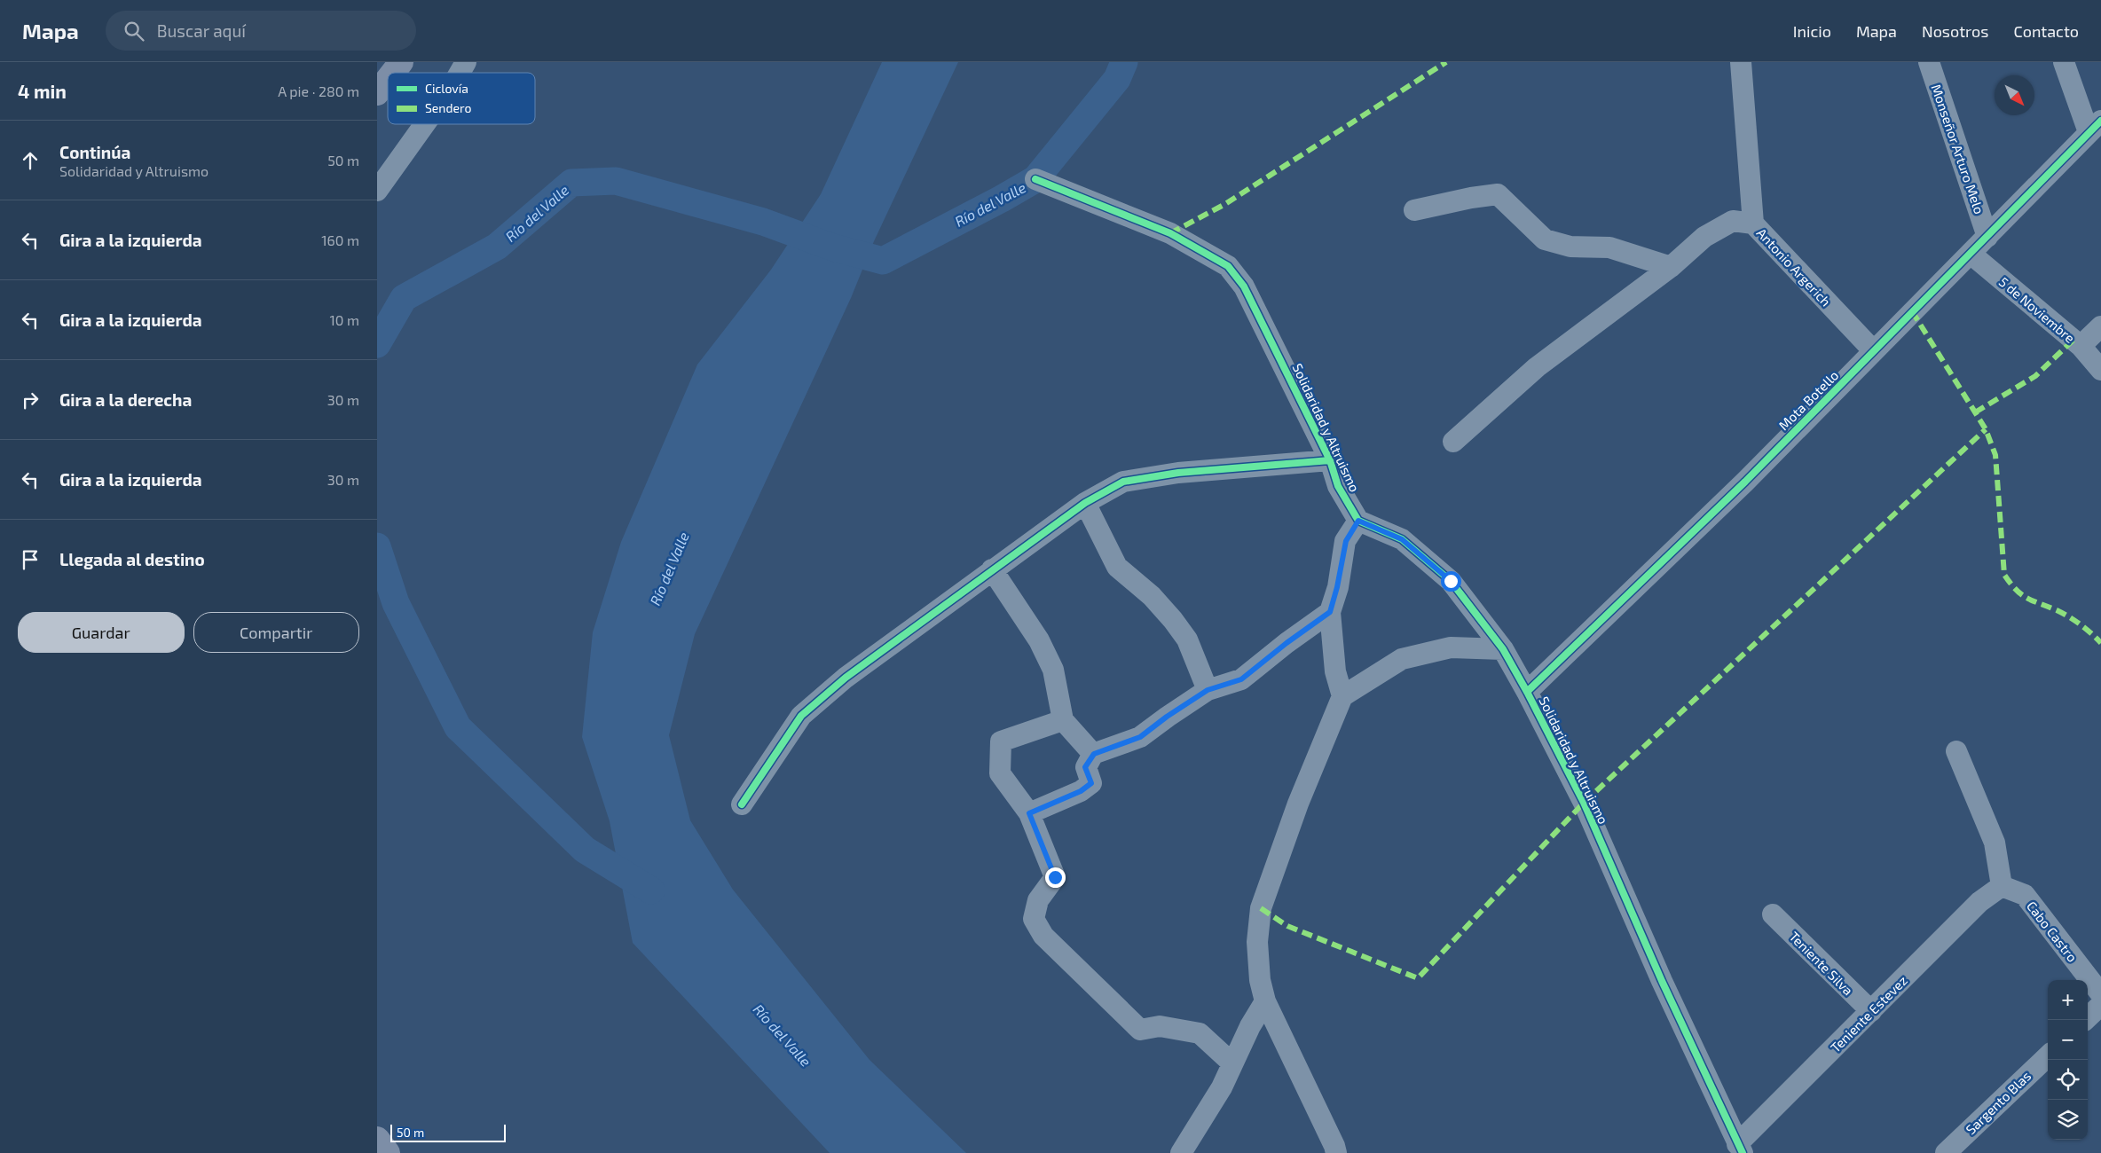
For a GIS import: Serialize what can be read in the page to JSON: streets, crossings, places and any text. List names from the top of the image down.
{
  "streets": {
    "street": [
      "Monseñor Arturo Melo",
      "Antonio Argerich",
      "5 de Noviembre",
      "Mota Botello",
      "Solidaridad y Altruismo",
      "Cabo Castro",
      "Teniente Silva",
      "Teniente Estevez",
      "Sargento Blas"
    ]
  },
  "crossings": [
    ["Monseñor Arturo Melo", "Mota Botello"],
    ["Antonio Argerich", "Mota Botello"],
    ["5 de Noviembre", "Mota Botello"],
    ["Mota Botello", "Solidaridad y Altruismo"],
    ["Solidaridad y Altruismo", "Teniente Estevez"],
    ["Cabo Castro", "Teniente Estevez"],
    ["Teniente Silva", "Teniente Estevez"]
  ],
  "water": ["Río del Valle"],
  "legend": ["Ciclovía", "Sendero"],
  "scale_bar": "50 m",
  "north": "bottom right",
  "page": {
    "header": "Mapa",
    "search": "Buscar aquí",
    "nav": [
      "Inicio",
      "Mapa",
      "Nosotros",
      "Contacto"
    ],
    "heading": ["4 min", "A pie · 280 m"],
    "list": [
      ["Continúa", "Solidaridad y Altruismo", "50 m"],
      ["Gira a la izquierda", "160 m"],
      ["Gira a la izquierda", "10 m"],
      ["Gira a la derecha", "30 m"],
      ["Gira a la izquierda", "30 m"],
      "Llegada al destino"
    ],
    "buttons": ["Guardar", "Compartir"],
    "map_buttons": ["+", "−"],
    "scale": "50 m"
  }
}
